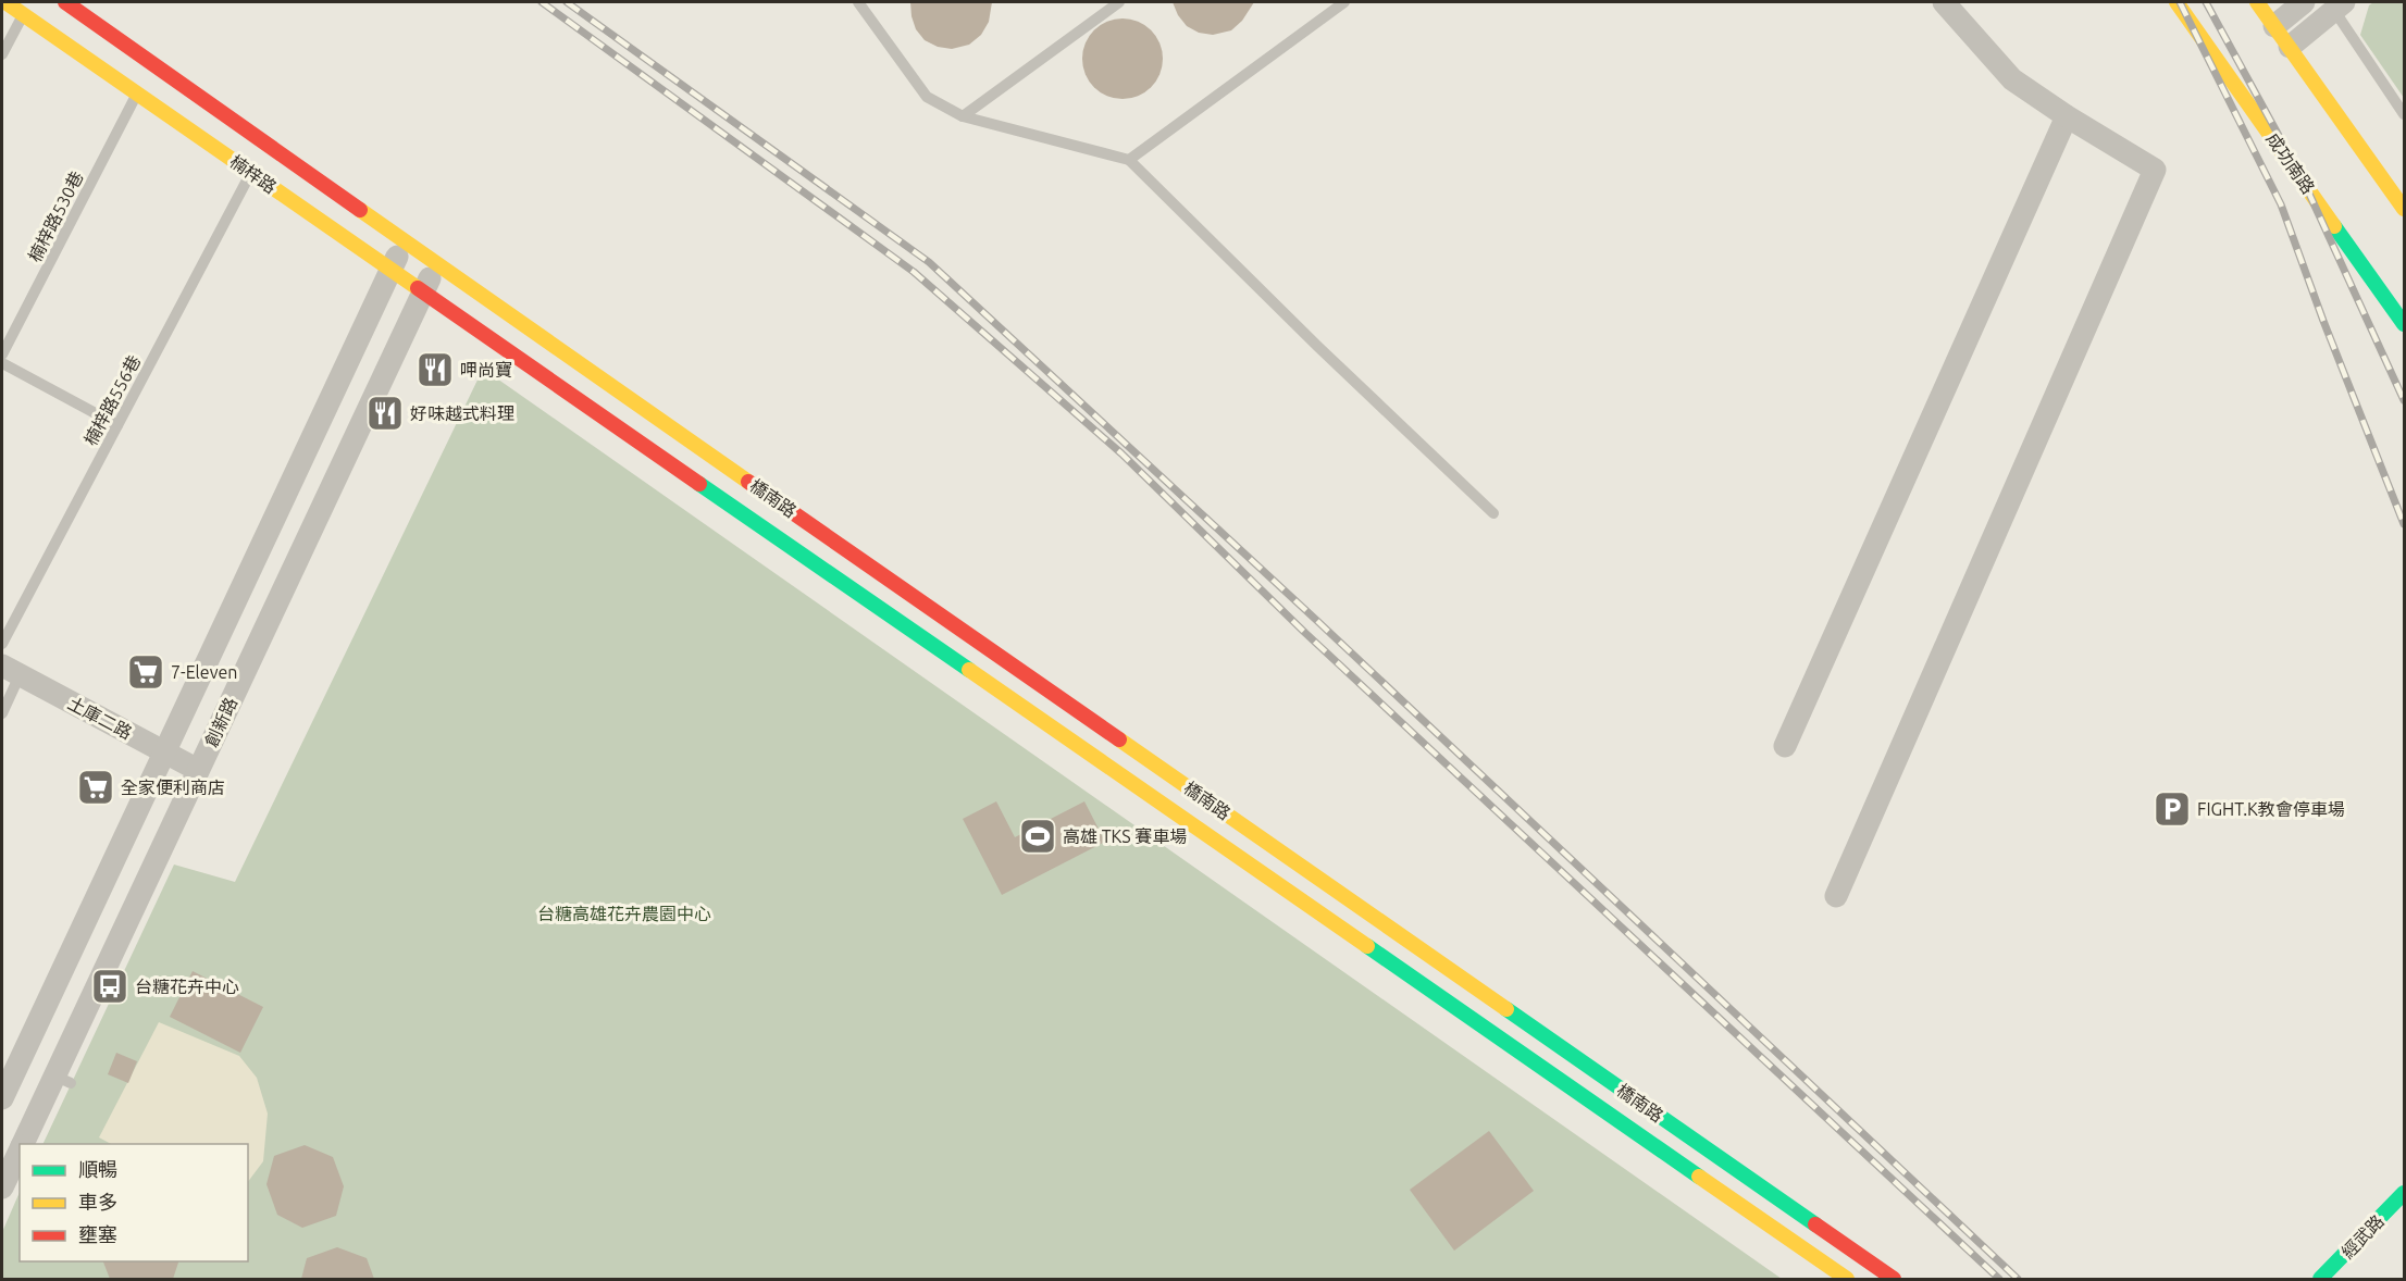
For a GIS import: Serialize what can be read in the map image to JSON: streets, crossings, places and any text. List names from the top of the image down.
{
  "streets": {
    "street": [
      "成功南路",
      "楠梓路",
      "橋南路",
      "土庫二路",
      "創新路",
      "經武路"
    ],
    "lane": ["楠梓路530巷", "楠梓路556巷"]
  },
  "crossings": [
    ["楠梓路", "楠梓路530巷"],
    ["楠梓路", "楠梓路556巷"],
    ["楠梓路", "橋南路"],
    ["楠梓路", "創新路"],
    ["土庫二路", "創新路"]
  ],
  "parks": ["台糖高雄花卉農園中心"],
  "places": {
    "restaurant": ["呷尚寶", "好味越式料理"],
    "supermarket": ["7-Eleven", "全家便利商店"],
    "parking": ["FIGHT.K教會停車場"],
    "sports": ["高雄 TKS 賽車場"],
    "bus stop": ["台糖花卉中心"]
  },
  "legend": ["順暢", "車多", "壅塞"]
}
